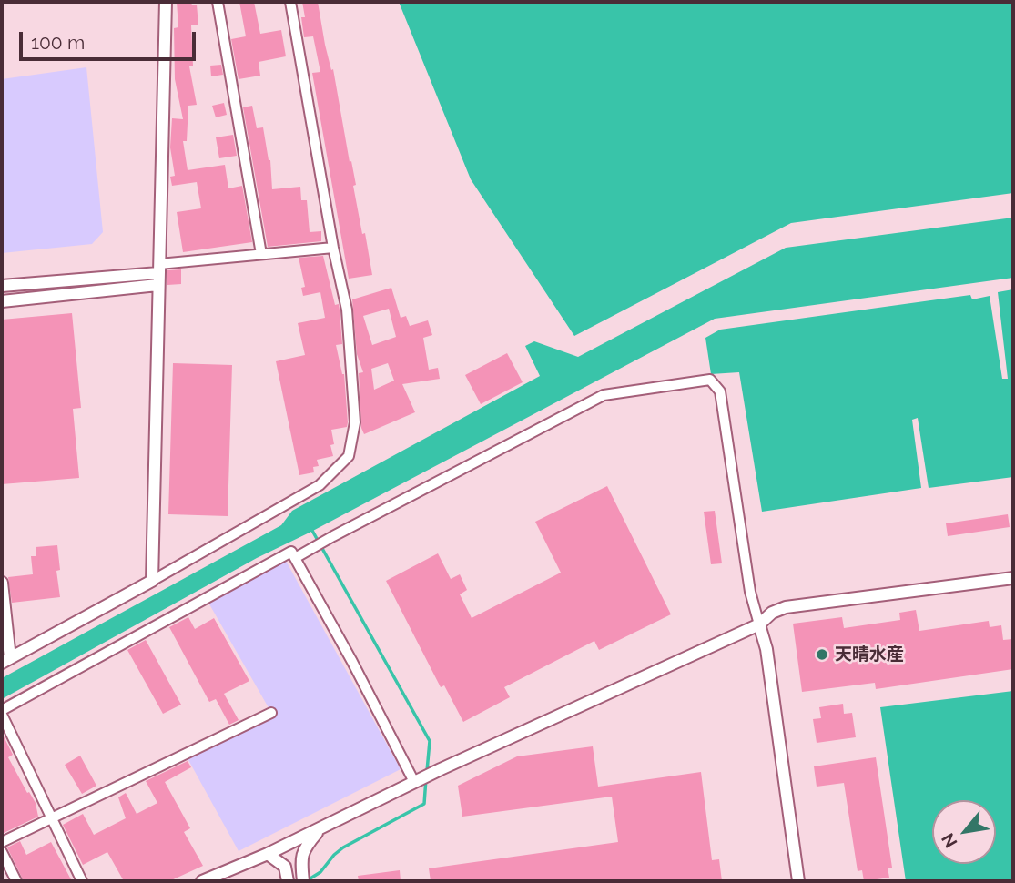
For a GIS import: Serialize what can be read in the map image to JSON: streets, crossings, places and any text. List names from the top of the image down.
{
  "places": ["天晴水産"],
  "scale_bar": "100 m",
  "north": "bottom left"
}
